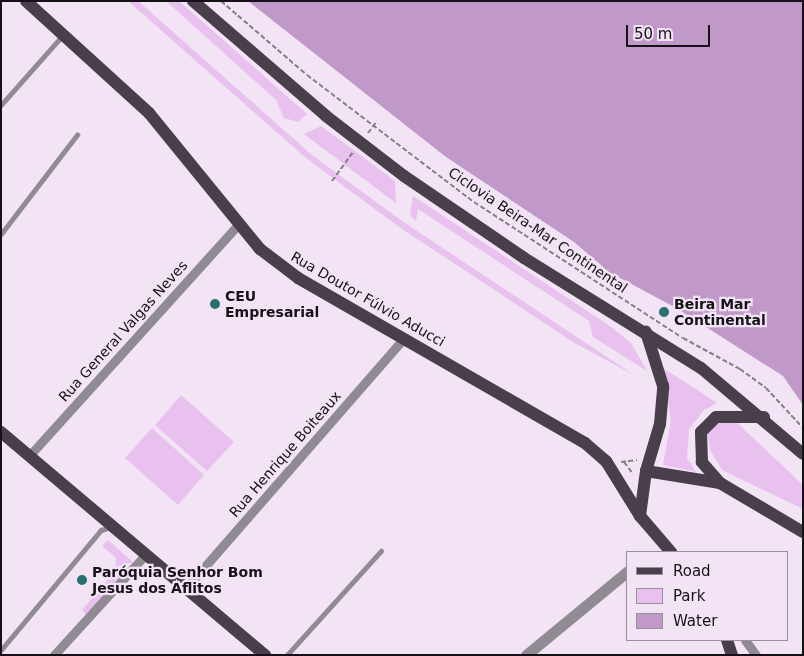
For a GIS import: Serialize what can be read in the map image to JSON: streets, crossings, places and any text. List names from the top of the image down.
{
  "streets": {
    "main road": ["Rua Doutor Fúlvio Aducci"],
    "street": ["Rua General Valgas Neves", "Rua Henrique Boiteaux"],
    "path": ["Ciclovia Beira-Mar Continental"]
  },
  "crossings": [
    ["Rua Doutor Fúlvio Aducci", "Rua General Valgas Neves"],
    ["Rua Doutor Fúlvio Aducci", "Rua Henrique Boiteaux"]
  ],
  "places": ["CEU Empresarial", "Beira Mar Continental", "Paróquia Senhor Bom Jesus dos Aflitos"],
  "legend": ["Road", "Park", "Water"],
  "scale_bar": "50 m"
}
